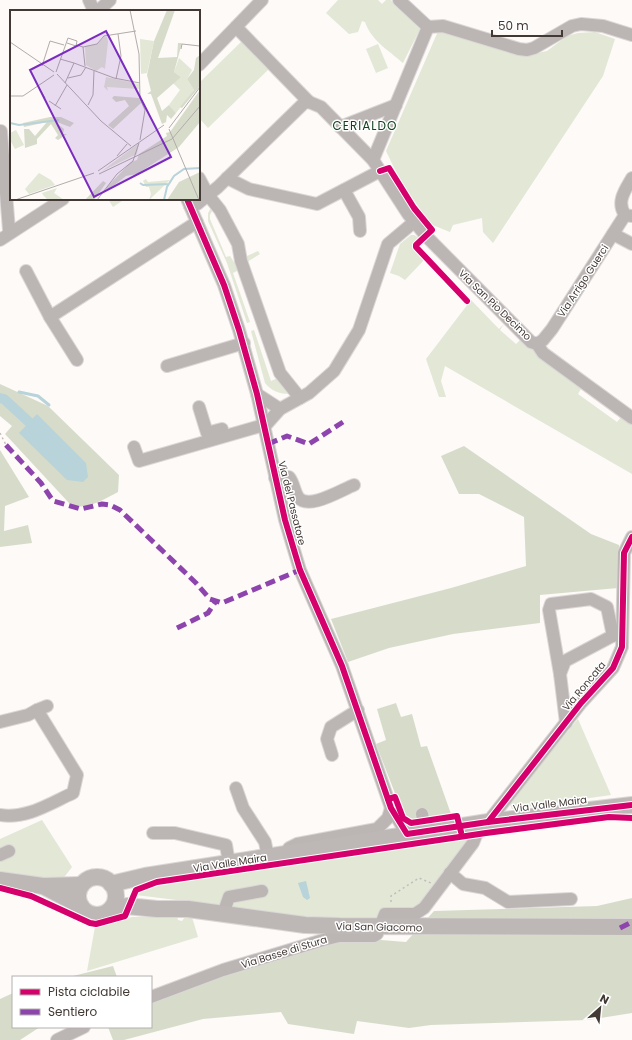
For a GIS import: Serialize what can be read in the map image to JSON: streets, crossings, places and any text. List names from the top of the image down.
{
  "streets": {
    "main road": ["Via Valle Maira", "Via San Giacomo"],
    "street": [
      "Via Arrigo Guerci",
      "Via San Pio Decimo",
      "Via del Passatore",
      "Via Roncata",
      "Via Basse di Stura"
    ]
  },
  "crossings": [
    ["Via Arrigo Guerci", "Via San Pio Decimo"],
    ["Via del Passatore", "Via Valle Maira"],
    ["Via Roncata", "Via Valle Maira"],
    ["Via Roncata", "Via Basse di Stura"],
    ["Via Valle Maira", "Via San Giacomo"],
    ["Via Valle Maira", "Via Basse di Stura"],
    ["Via San Giacomo", "Via Basse di Stura"]
  ],
  "districts": ["CERIALDO"],
  "legend": ["Pista ciclabile", "Sentiero"],
  "scale_bar": "50 m",
  "north": "top right"
}
